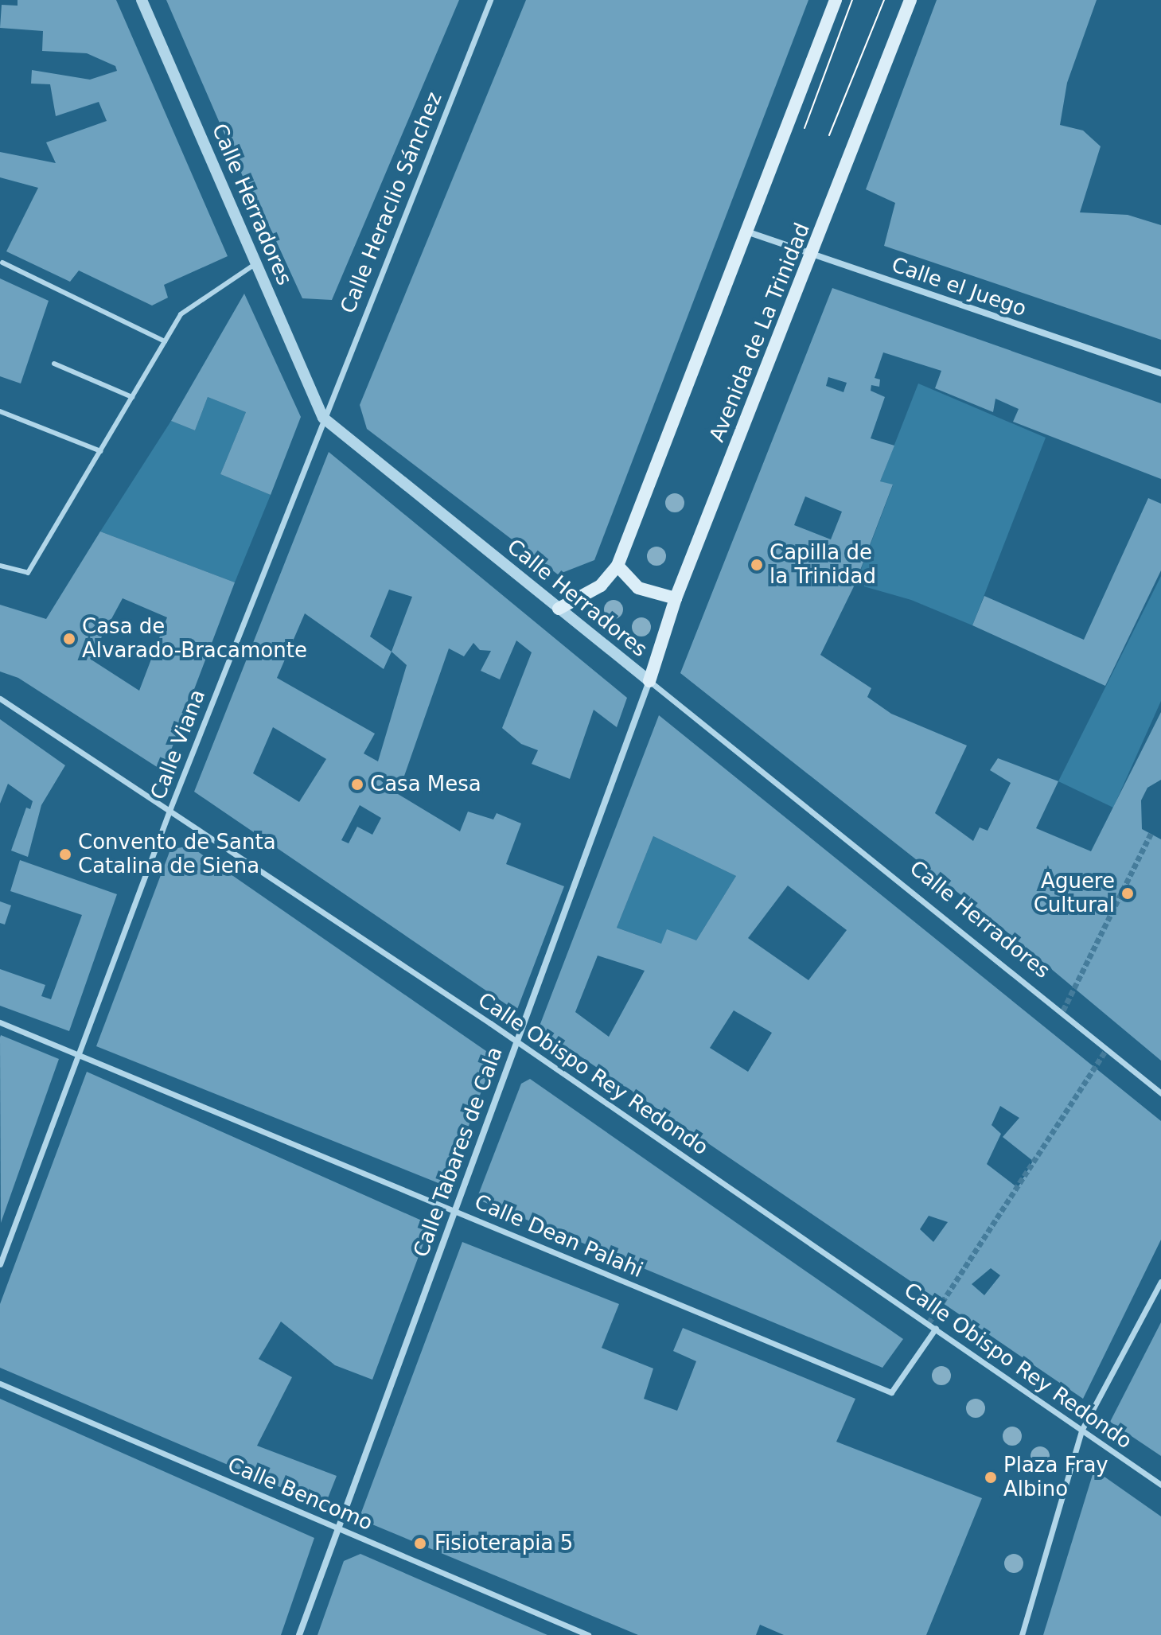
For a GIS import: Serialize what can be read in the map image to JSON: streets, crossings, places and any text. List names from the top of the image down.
{
  "streets": {
    "main road": ["Avenida de La Trinidad"],
    "street": [
      "Calle Heraclio Sánchez",
      "Calle Herradores",
      "Calle el Juego",
      "Calle Viana",
      "Calle Obispo Rey Redondo",
      "Calle Tabares de Cala",
      "Calle Dean Palahi",
      "Calle Bencomo"
    ]
  },
  "crossings": [
    ["Calle Heraclio Sánchez", "Calle Herradores"],
    ["Calle Heraclio Sánchez", "Calle Viana"],
    ["Calle Herradores", "Avenida de La Trinidad"],
    ["Calle Herradores", "Calle Viana"],
    ["Calle Herradores", "Calle Tabares de Cala"],
    ["Calle el Juego", "Avenida de La Trinidad"],
    ["Avenida de La Trinidad", "Calle Tabares de Cala"],
    ["Calle Viana", "Calle Obispo Rey Redondo"],
    ["Calle Viana", "Calle Dean Palahi"],
    ["Calle Obispo Rey Redondo", "Calle Tabares de Cala"],
    ["Calle Obispo Rey Redondo", "Calle Dean Palahi"],
    ["Calle Tabares de Cala", "Calle Dean Palahi"],
    ["Calle Tabares de Cala", "Calle Bencomo"]
  ],
  "places": [
    "Capilla de la Trinidad",
    "Casa de Alvarado-Bracamonte",
    "Casa Mesa",
    "Convento de Santa Catalina de Siena",
    "Aguere Cultural",
    "Plaza Fray Albino",
    "Fisioterapia 5"
  ]
}
